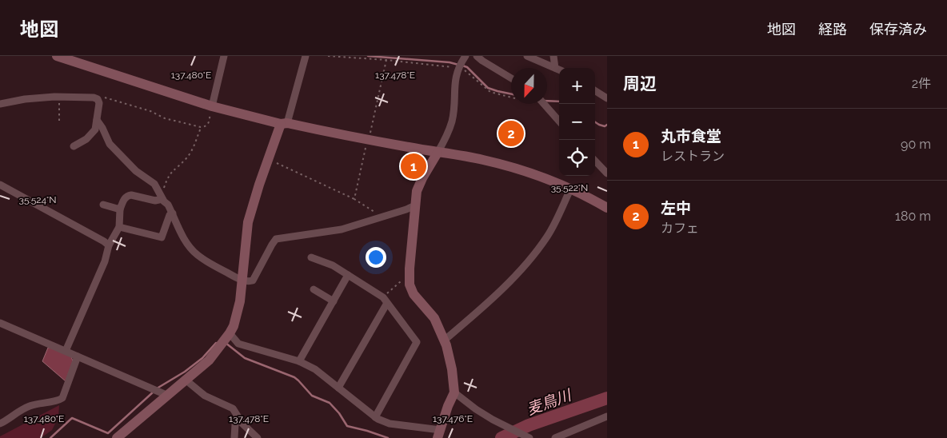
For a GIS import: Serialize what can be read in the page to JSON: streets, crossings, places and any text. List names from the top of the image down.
{
  "water": ["麦鳥川"],
  "north": "bottom",
  "page": {
    "header": "地図",
    "nav": ["地図", "経路", "保存済み"],
    "heading": ["周辺", "2件"],
    "map_buttons": ["+", "−"],
    "list": [
      {
        "mark": "1",
        "name": "丸市食堂",
        "note": "レストラン",
        "value": "90 m"
      },
      {
        "mark": "2",
        "name": "左中",
        "note": "カフェ",
        "value": "180 m"
      }
    ],
    "pins": ["2", "1"]
  },
  "coordinates": [
    "137.480°E",
    "137.478°E",
    "35.522°N",
    "35.524°N",
    "137.476°E"
  ]
}
